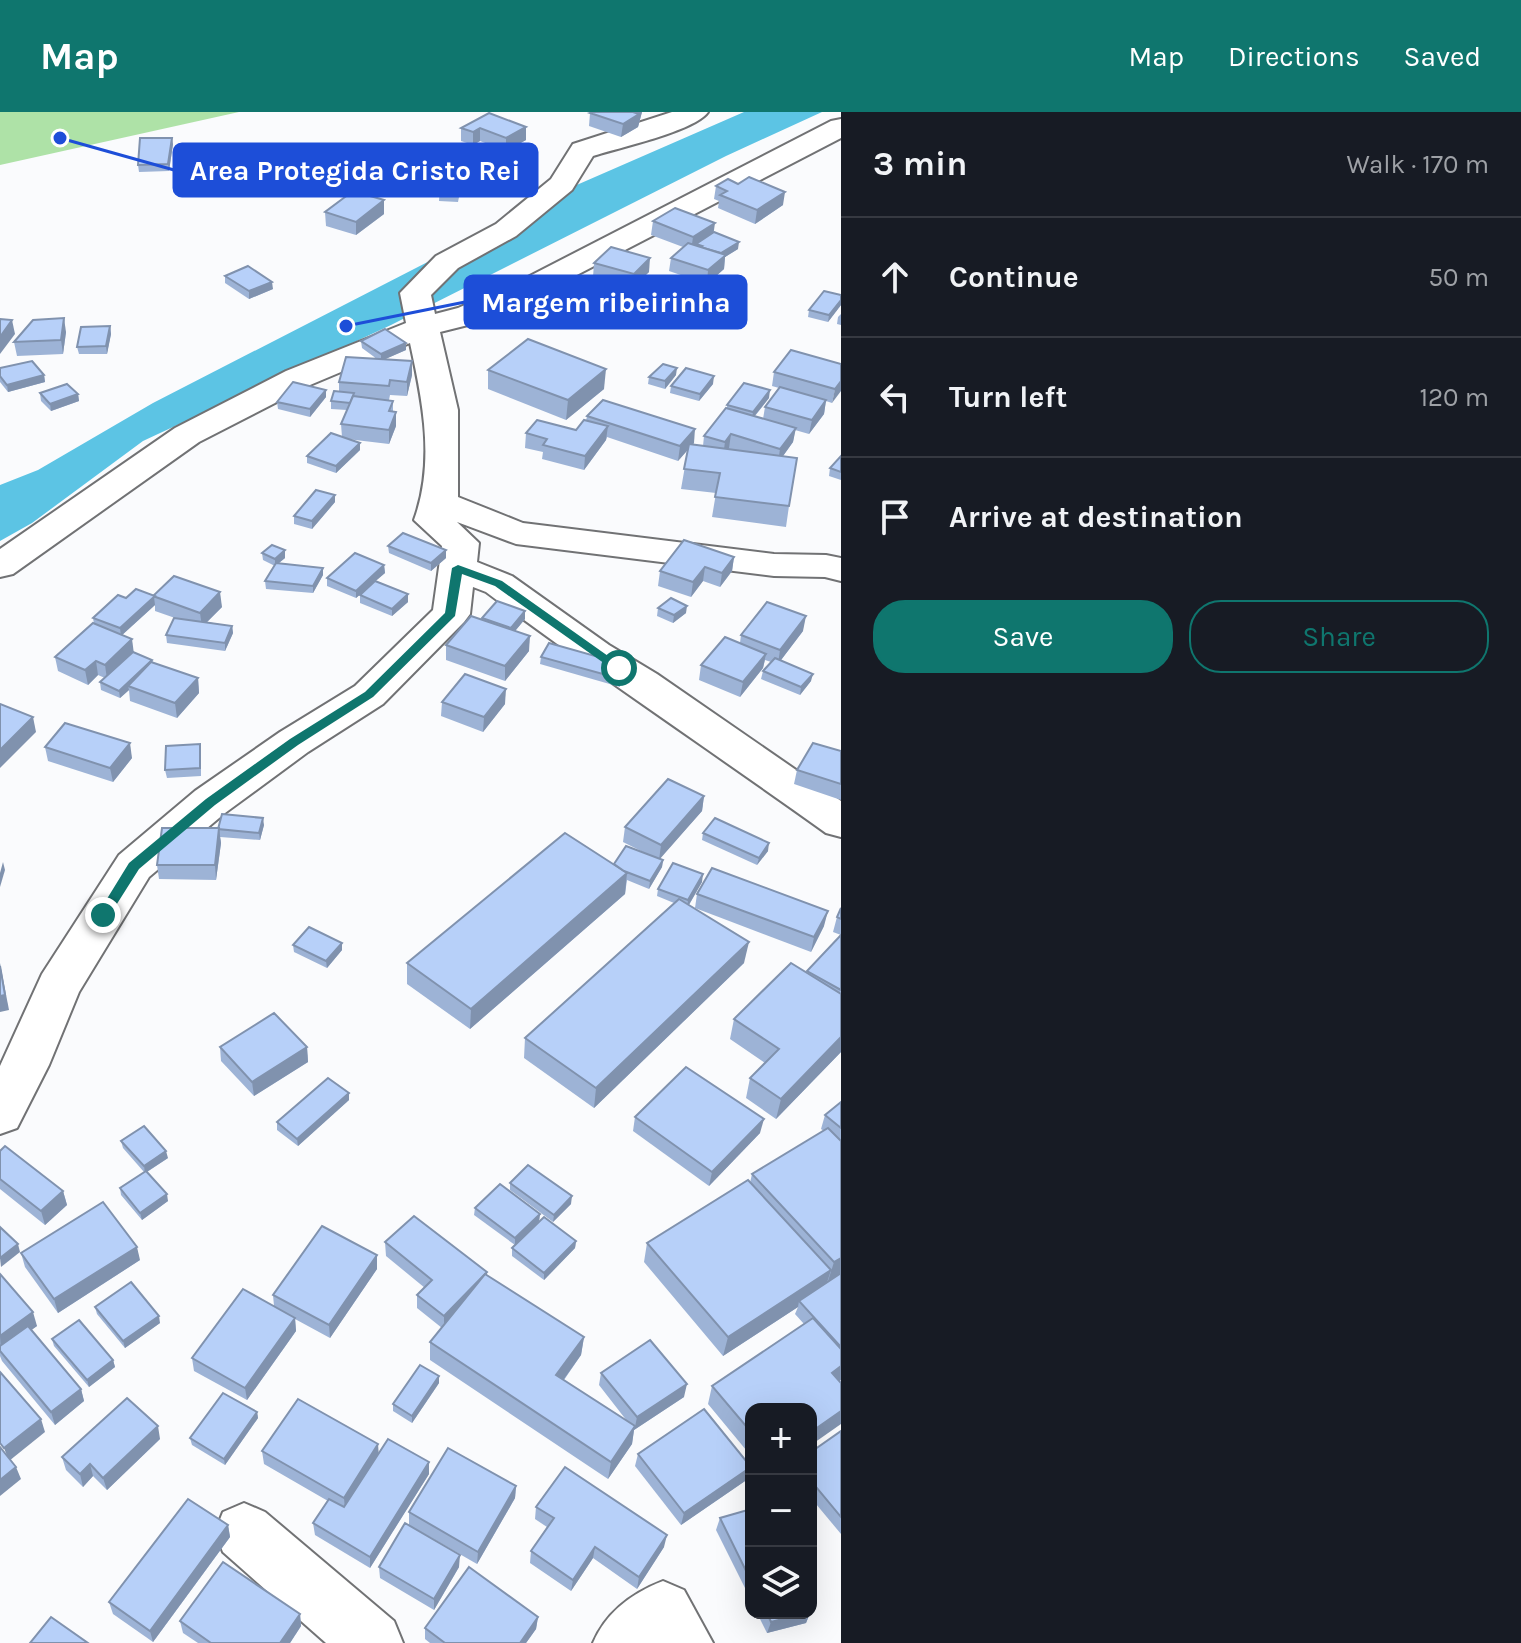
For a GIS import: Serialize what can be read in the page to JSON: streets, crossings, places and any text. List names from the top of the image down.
{
  "places": ["Area Protegida Cristo Rei", "Margem ribeirinha"],
  "page": {
    "header": "Map",
    "nav": ["Map", "Directions", "Saved"],
    "heading": ["3 min", "Walk · 170 m"],
    "list": [
      ["Continue", "50 m"],
      ["Turn left", "120 m"],
      "Arrive at destination"
    ],
    "buttons": ["Save", "Share"],
    "map_buttons": ["+", "−"]
  }
}
